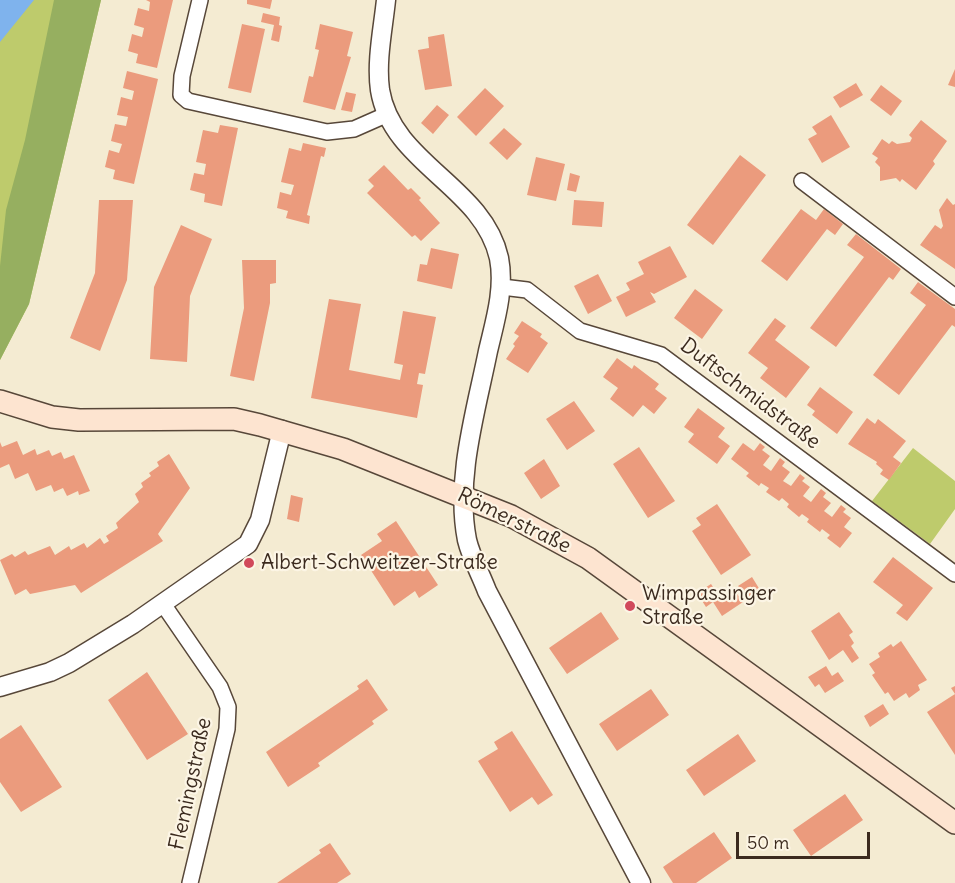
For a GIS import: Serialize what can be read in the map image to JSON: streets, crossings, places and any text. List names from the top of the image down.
{
  "streets": {
    "main road": ["Römerstraße"],
    "street": ["Duftschmidstraße", "Flemingstraße"]
  },
  "places": ["Albert-Schweitzer-Straße", "Wimpassinger Straße"],
  "scale_bar": "50 m"
}
